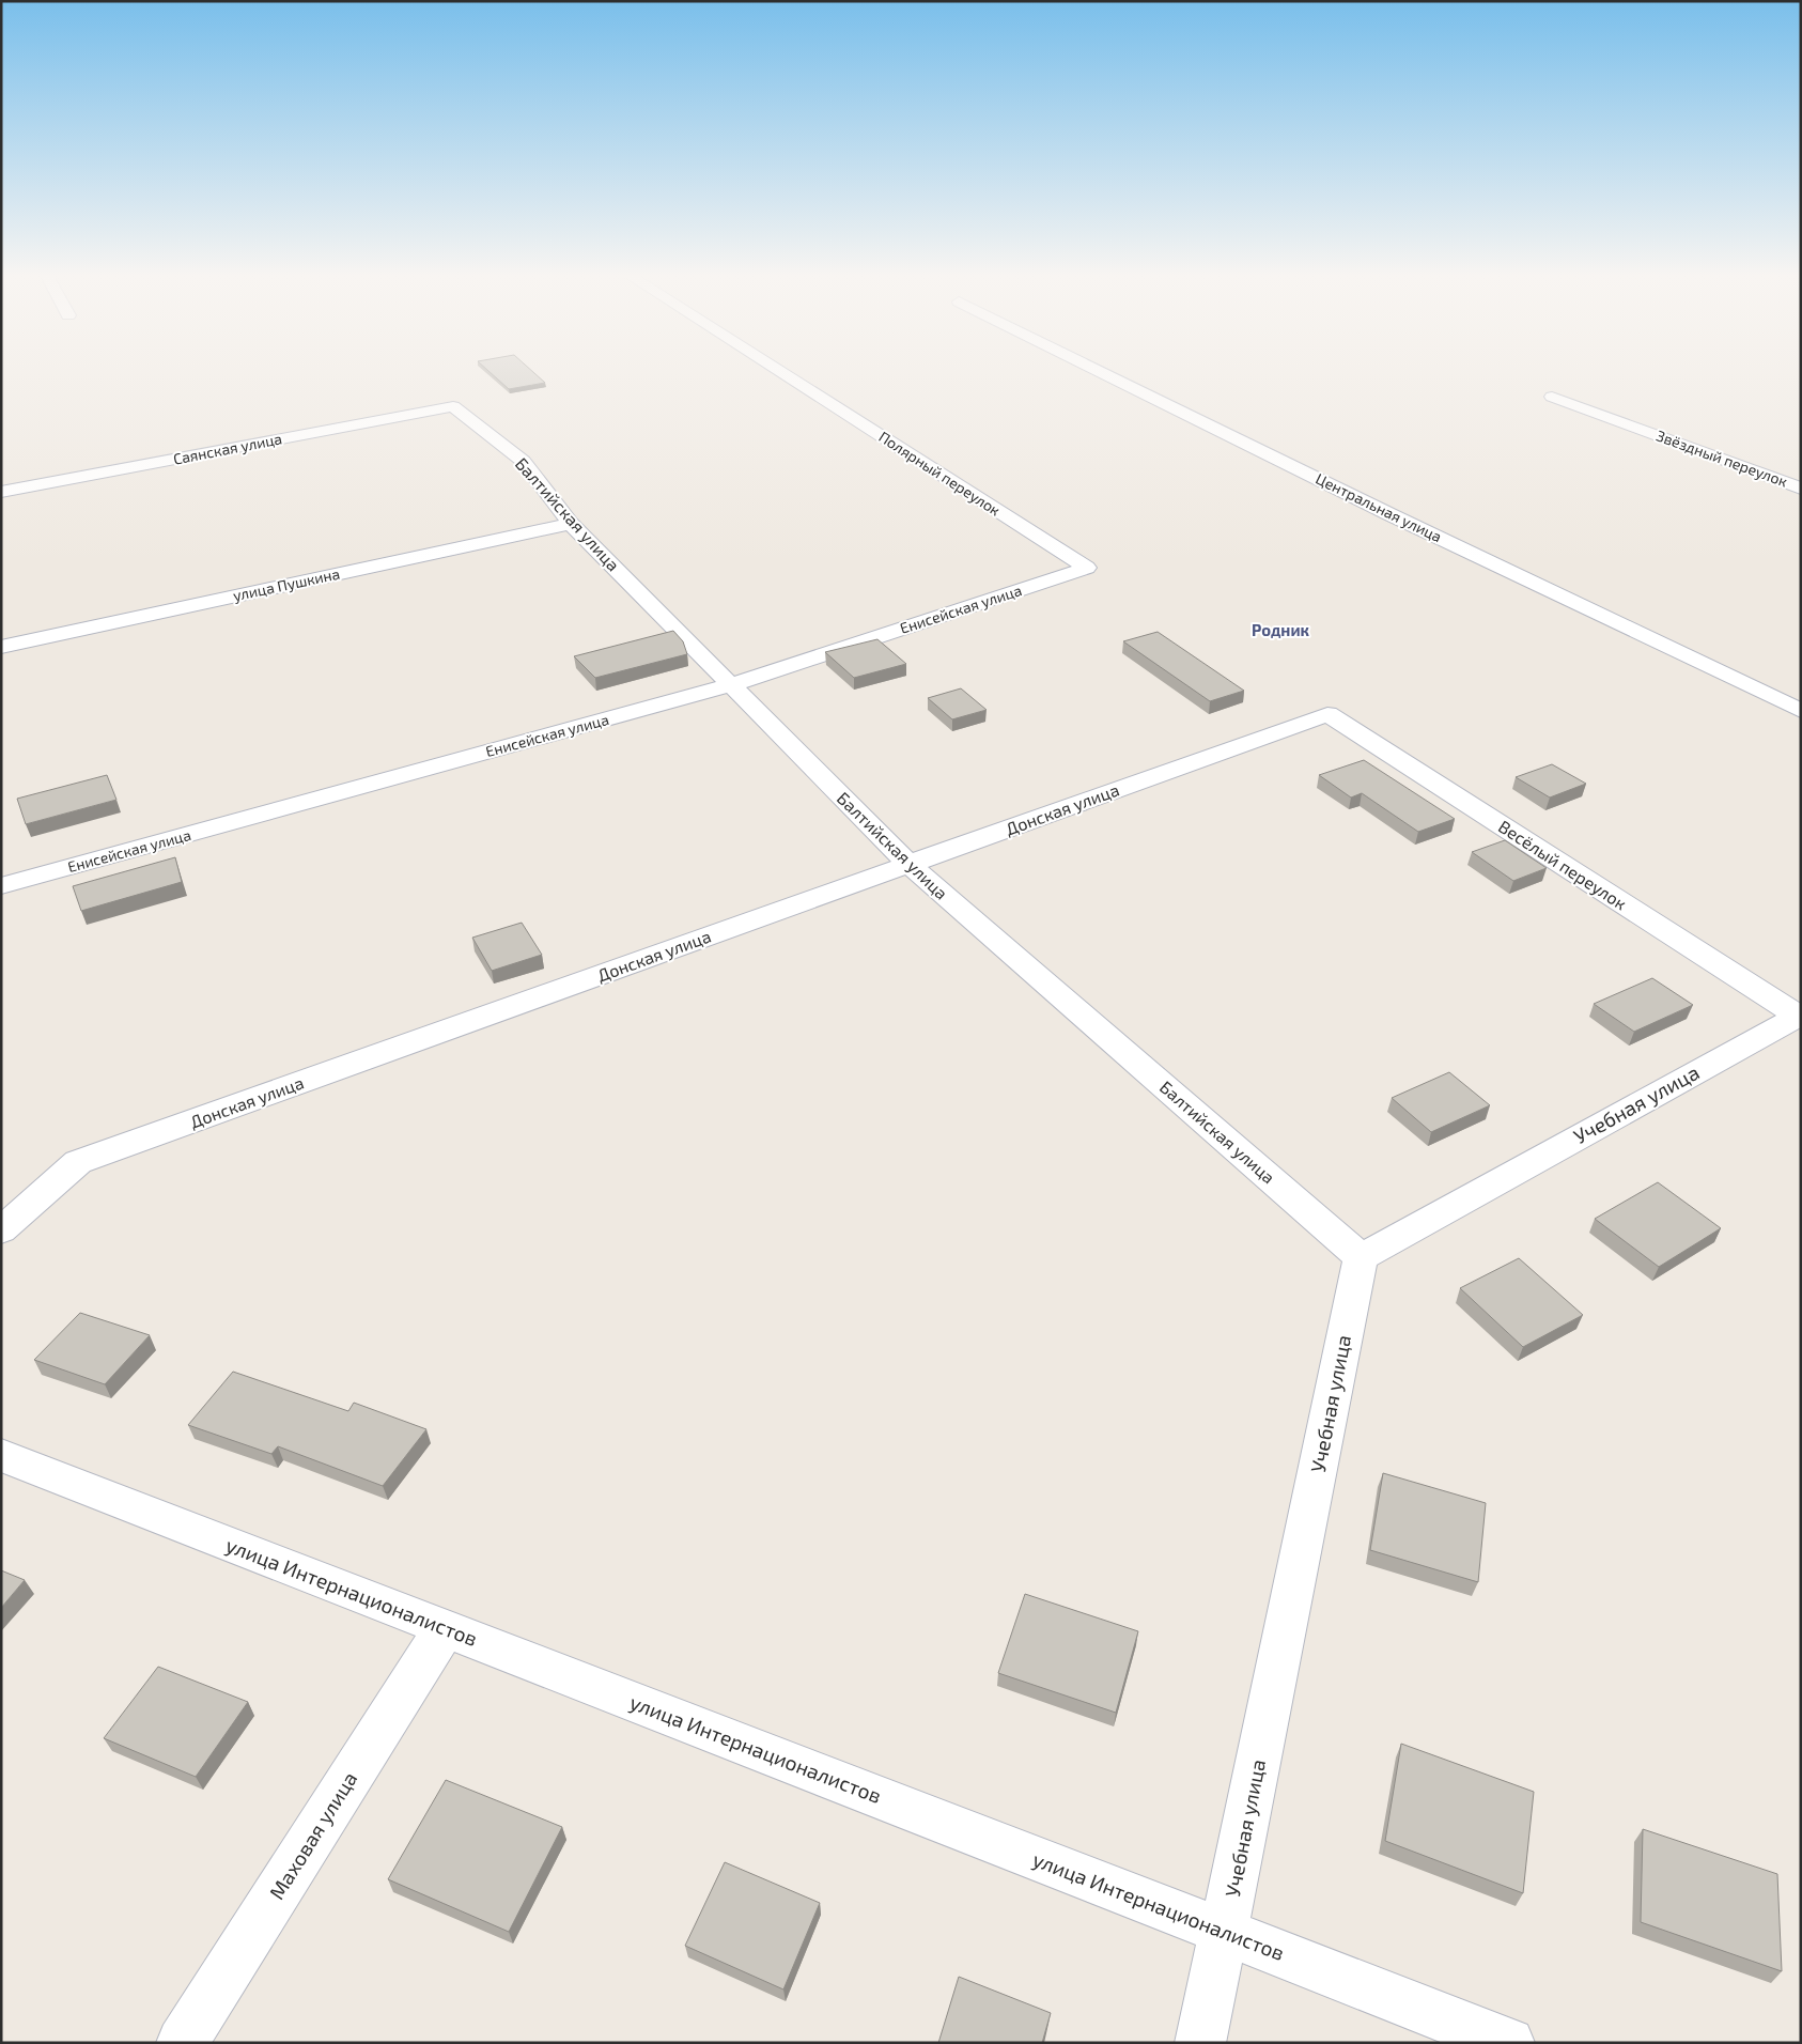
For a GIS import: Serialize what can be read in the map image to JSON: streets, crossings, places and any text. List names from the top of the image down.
{
  "streets": {
    "street": [
      "Саянская улица",
      "Звёздный переулок",
      "Полярный переулок",
      "Центральная улица",
      "Балтийская улица",
      "улица Пушкина",
      "Енисейская улица",
      "Донская улица",
      "Весёлый переулок",
      "Учебная улица",
      "улица Интернационалистов",
      "Маховая улица"
    ]
  },
  "crossings": [
    ["Саянская улица", "Балтийская улица"],
    ["Полярный переулок", "Енисейская улица"],
    ["Балтийская улица", "улица Пушкина"],
    ["Балтийская улица", "Енисейская улица"],
    ["Балтийская улица", "Донская улица"],
    ["Балтийская улица", "Учебная улица"],
    ["Донская улица", "Весёлый переулок"],
    ["Весёлый переулок", "Учебная улица"],
    ["Учебная улица", "улица Интернационалистов"],
    ["улица Интернационалистов", "Маховая улица"]
  ],
  "districts": ["Родник"]
}
